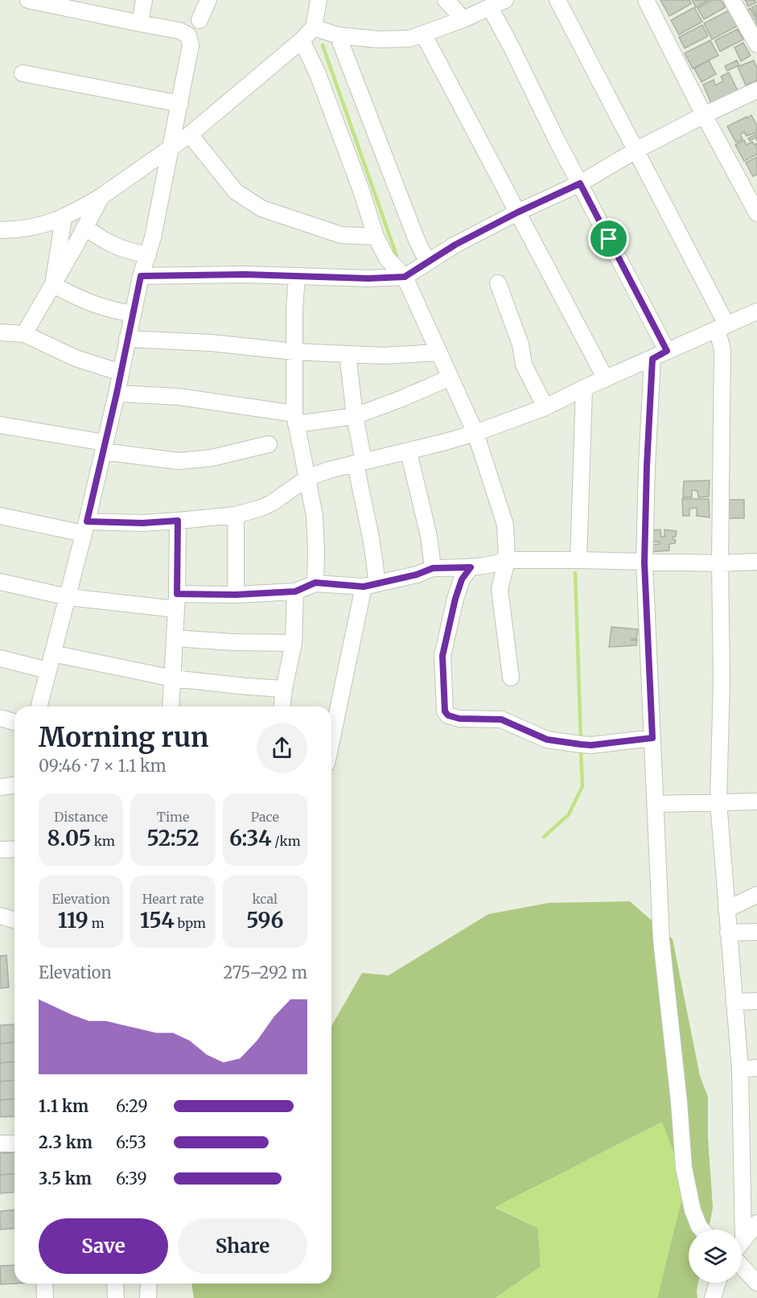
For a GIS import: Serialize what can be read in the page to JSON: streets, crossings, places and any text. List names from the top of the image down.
{
  "page": {
    "heading": ["Morning run", "09:46 · 7 × 1.1 km"],
    "stats": [
      ["Distance", "8.05 km"],
      ["Time", "52:52"],
      ["Pace", "6:34 /km"],
      ["Elevation", "119 m"],
      ["Heart rate", "154 bpm"],
      ["kcal", "596"]
    ],
    "chart": ["Elevation", "275–292 m"],
    "list": [
      {
        "name": "1.1 km",
        "note": "6:29"
      },
      {
        "name": "2.3 km",
        "note": "6:53"
      },
      {
        "name": "3.5 km",
        "note": "6:39"
      }
    ],
    "buttons": ["Save", "Share"]
  }
}
